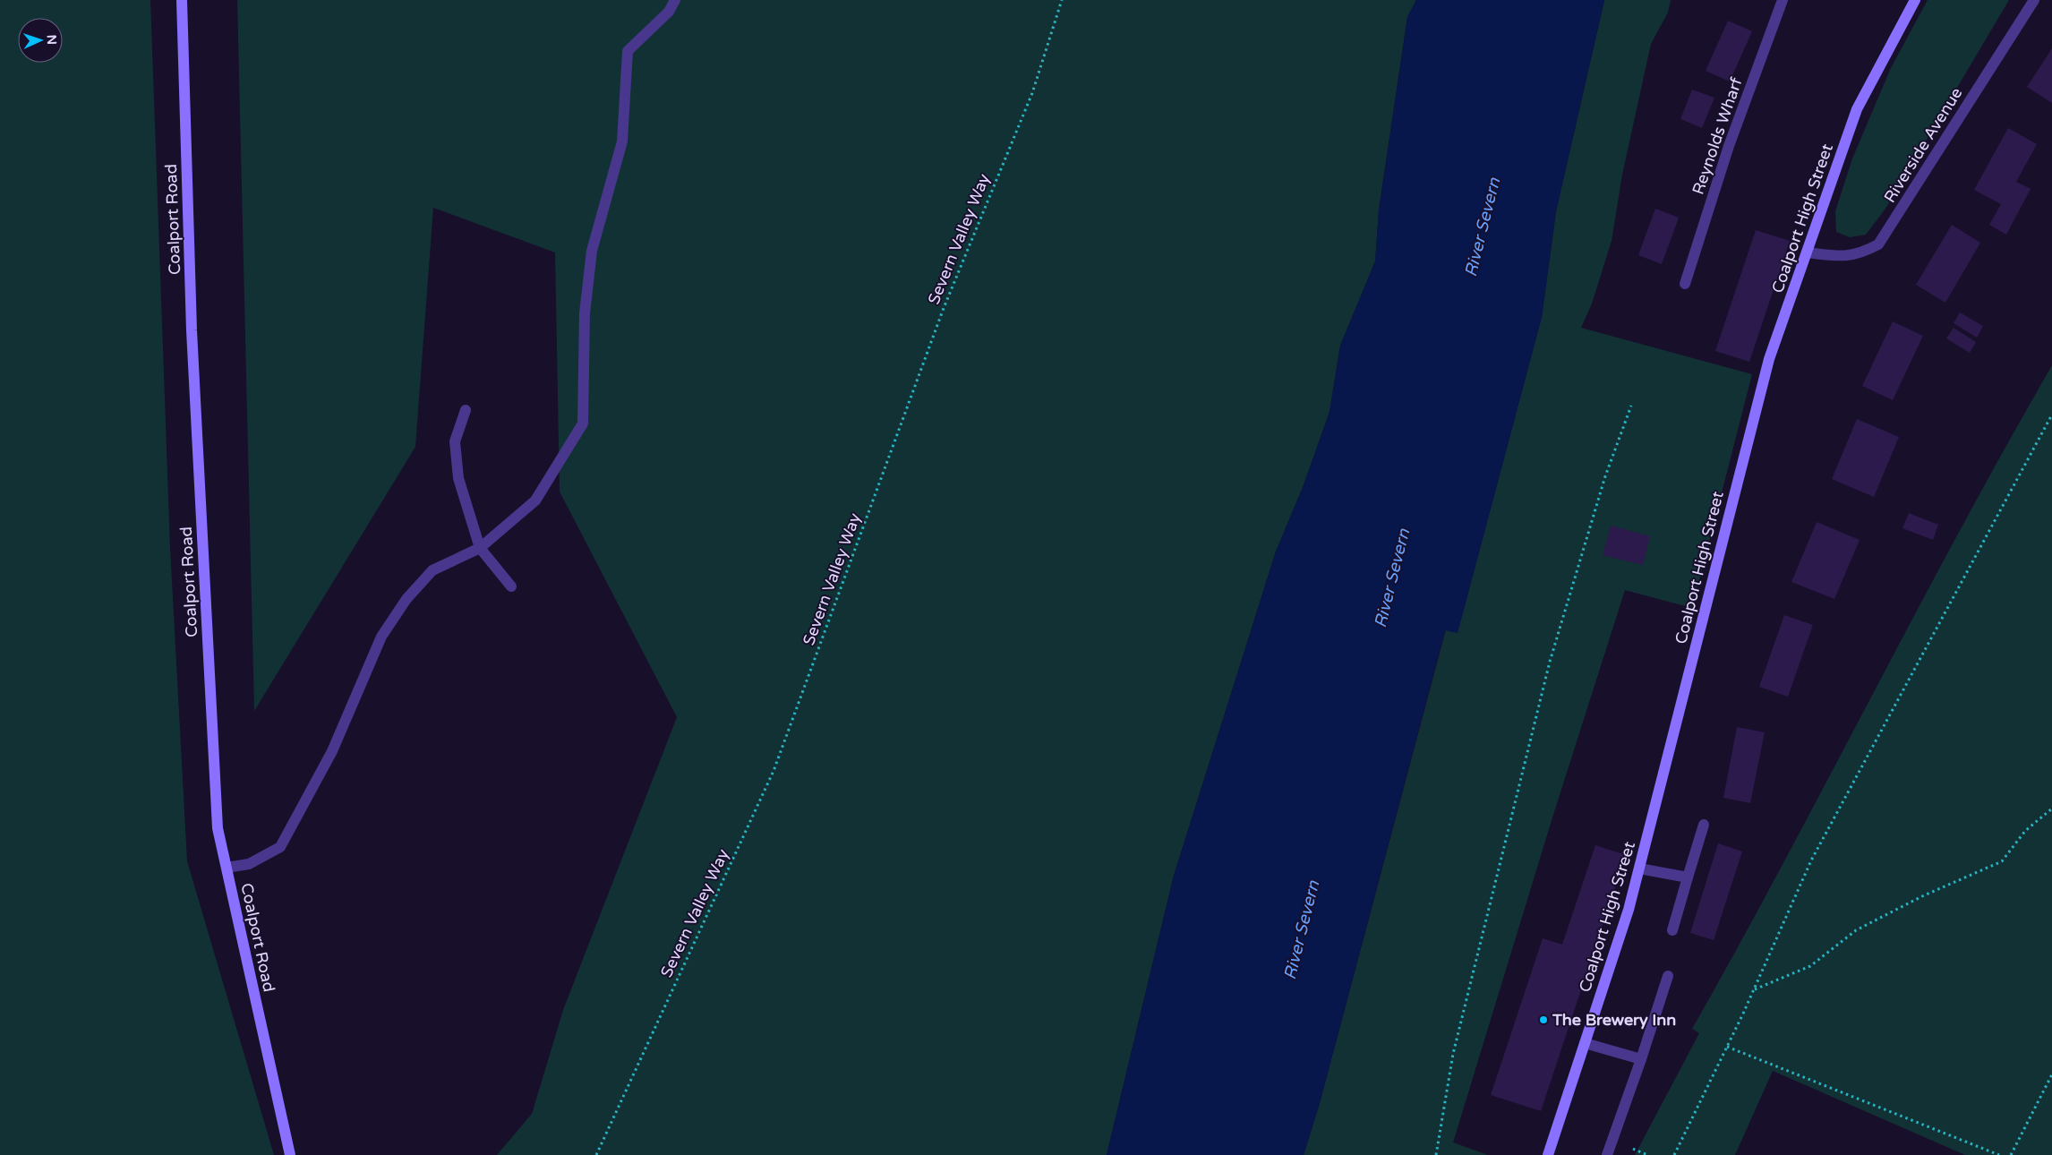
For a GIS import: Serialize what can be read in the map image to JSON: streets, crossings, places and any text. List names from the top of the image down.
{
  "streets": {
    "street": [
      "Reynolds Wharf",
      "Riverside Avenue",
      "Coalport High Street",
      "Coalport Road"
    ],
    "path": ["Severn Valley Way"]
  },
  "crossings": [
    ["Riverside Avenue", "Coalport High Street"]
  ],
  "water": ["River Severn"],
  "places": ["The Brewery Inn"],
  "north": "right"
}
